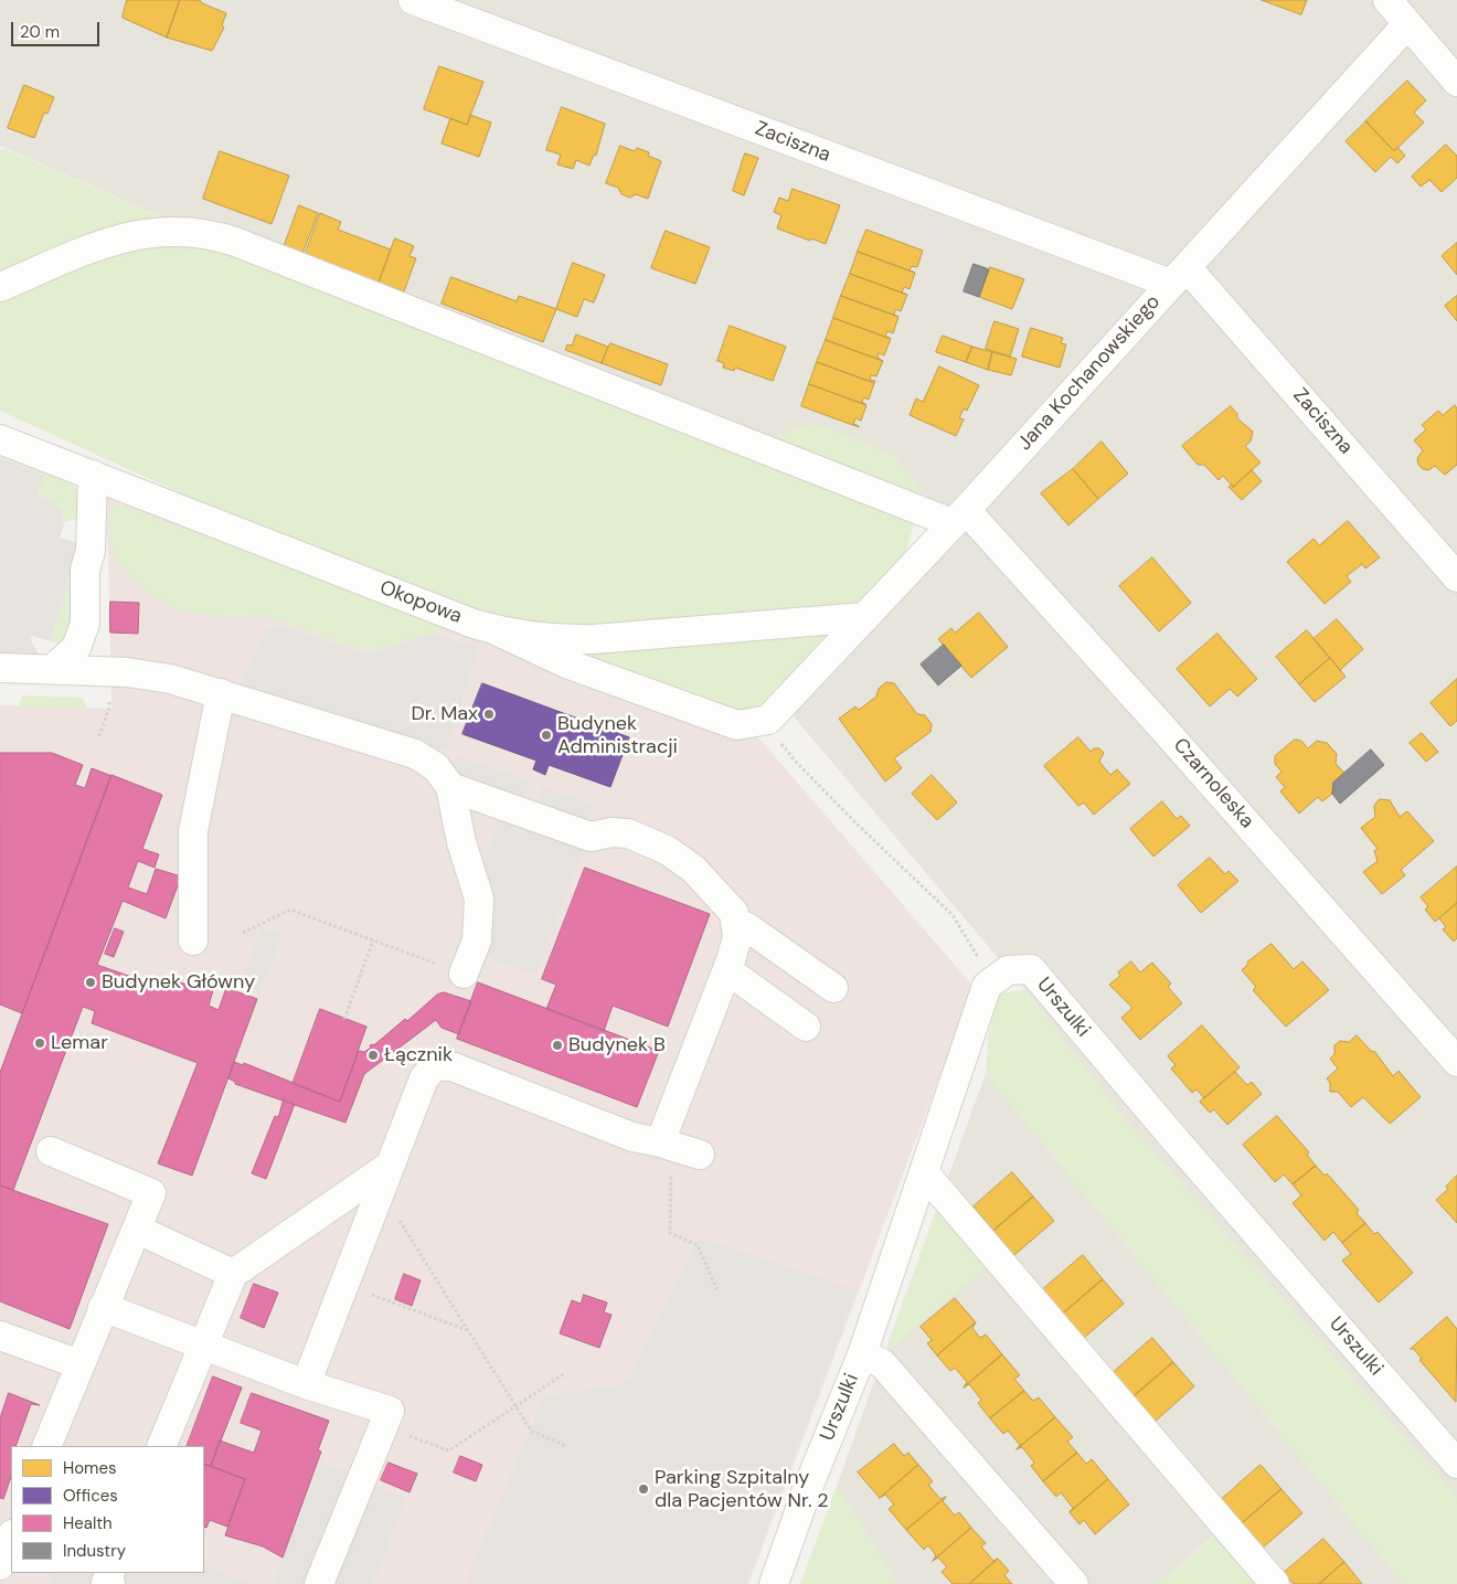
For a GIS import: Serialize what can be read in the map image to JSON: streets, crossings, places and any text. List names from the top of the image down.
{
  "streets": {
    "street": [
      "Zaciszna",
      "Jana Kochanowskiego",
      "Okopowa",
      "Czarnoleska",
      "Urszulki"
    ]
  },
  "crossings": [
    ["Zaciszna", "Jana Kochanowskiego"],
    ["Jana Kochanowskiego", "Okopowa"],
    ["Jana Kochanowskiego", "Czarnoleska"]
  ],
  "places": [
    "Dr. Max",
    "Budynek Administracji",
    "Budynek Główny",
    "Lemar",
    "Budynek B",
    "Łącznik",
    "Parking Szpitalny dla Pacjentów Nr. 2"
  ],
  "legend": [
    "Homes",
    "Offices",
    "Health",
    "Industry"
  ],
  "scale_bar": "20 m"
}
